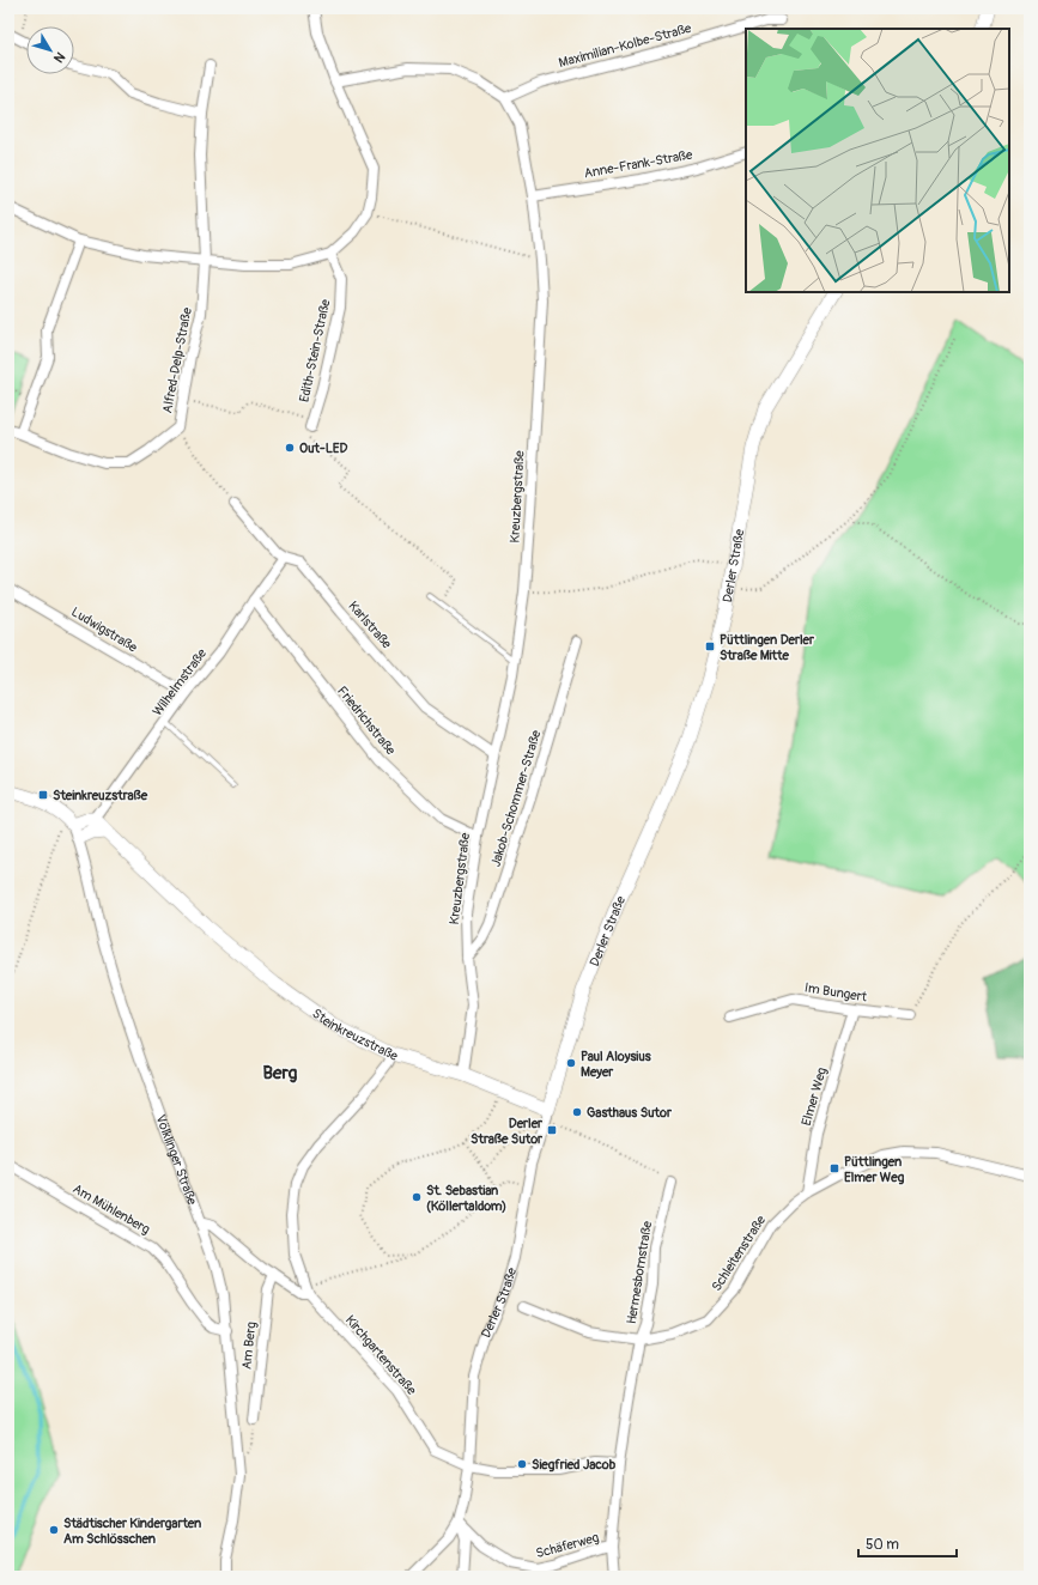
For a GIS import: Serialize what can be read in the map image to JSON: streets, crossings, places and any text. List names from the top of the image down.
{
  "streets": {
    "street": [
      "Maximilian-Kolbe-Straße",
      "Anne-Frank-Straße",
      "Edith-Stein-Straße",
      "Alfred-Delp-Straße",
      "Kreuzbergstraße",
      "Derler Straße",
      "Karlstraße",
      "Ludwigstraße",
      "Wilhelmstraße",
      "Friedrichstraße",
      "Jakob-Schommer-Straße",
      "Im Bungert",
      "Steinkreuzstraße",
      "Elmer Weg",
      "Völklinger Straße",
      "Am Mühlenberg",
      "Schleitenstraße",
      "Hermesbornstraße",
      "Am Berg",
      "Kirchgartenstraße",
      "Schäferweg"
    ]
  },
  "crossings": [
    ["Maximilian-Kolbe-Straße", "Kreuzbergstraße"],
    ["Anne-Frank-Straße", "Kreuzbergstraße"],
    ["Kreuzbergstraße", "Karlstraße"],
    ["Kreuzbergstraße", "Friedrichstraße"],
    ["Kreuzbergstraße", "Jakob-Schommer-Straße"],
    ["Kreuzbergstraße", "Steinkreuzstraße"],
    ["Derler Straße", "Steinkreuzstraße"],
    ["Derler Straße", "Kirchgartenstraße"],
    ["Derler Straße", "Schäferweg"],
    ["Karlstraße", "Wilhelmstraße"],
    ["Ludwigstraße", "Wilhelmstraße"],
    ["Wilhelmstraße", "Friedrichstraße"],
    ["Wilhelmstraße", "Steinkreuzstraße"],
    ["Im Bungert", "Elmer Weg"],
    ["Steinkreuzstraße", "Kirchgartenstraße"],
    ["Elmer Weg", "Schleitenstraße"],
    ["Völklinger Straße", "Am Mühlenberg"],
    ["Völklinger Straße", "Kirchgartenstraße"],
    ["Schleitenstraße", "Hermesbornstraße"],
    ["Am Berg", "Kirchgartenstraße"]
  ],
  "districts": ["Berg"],
  "places": {
    "other": [
      "Out-LED",
      "Paul Aloysius Meyer",
      "Gasthaus Sutor",
      "St. Sebastian (Köllertaldom)",
      "Siegfried Jacob",
      "Städtischer Kindergarten Am Schlösschen"
    ],
    "transit": [
      "Püttlingen Derler Straße Mitte",
      "Steinkreuzstraße",
      "Derler Straße Sutor",
      "Püttlingen Elmer Weg"
    ]
  },
  "scale_bar": "50 m",
  "north": "bottom right"
}
